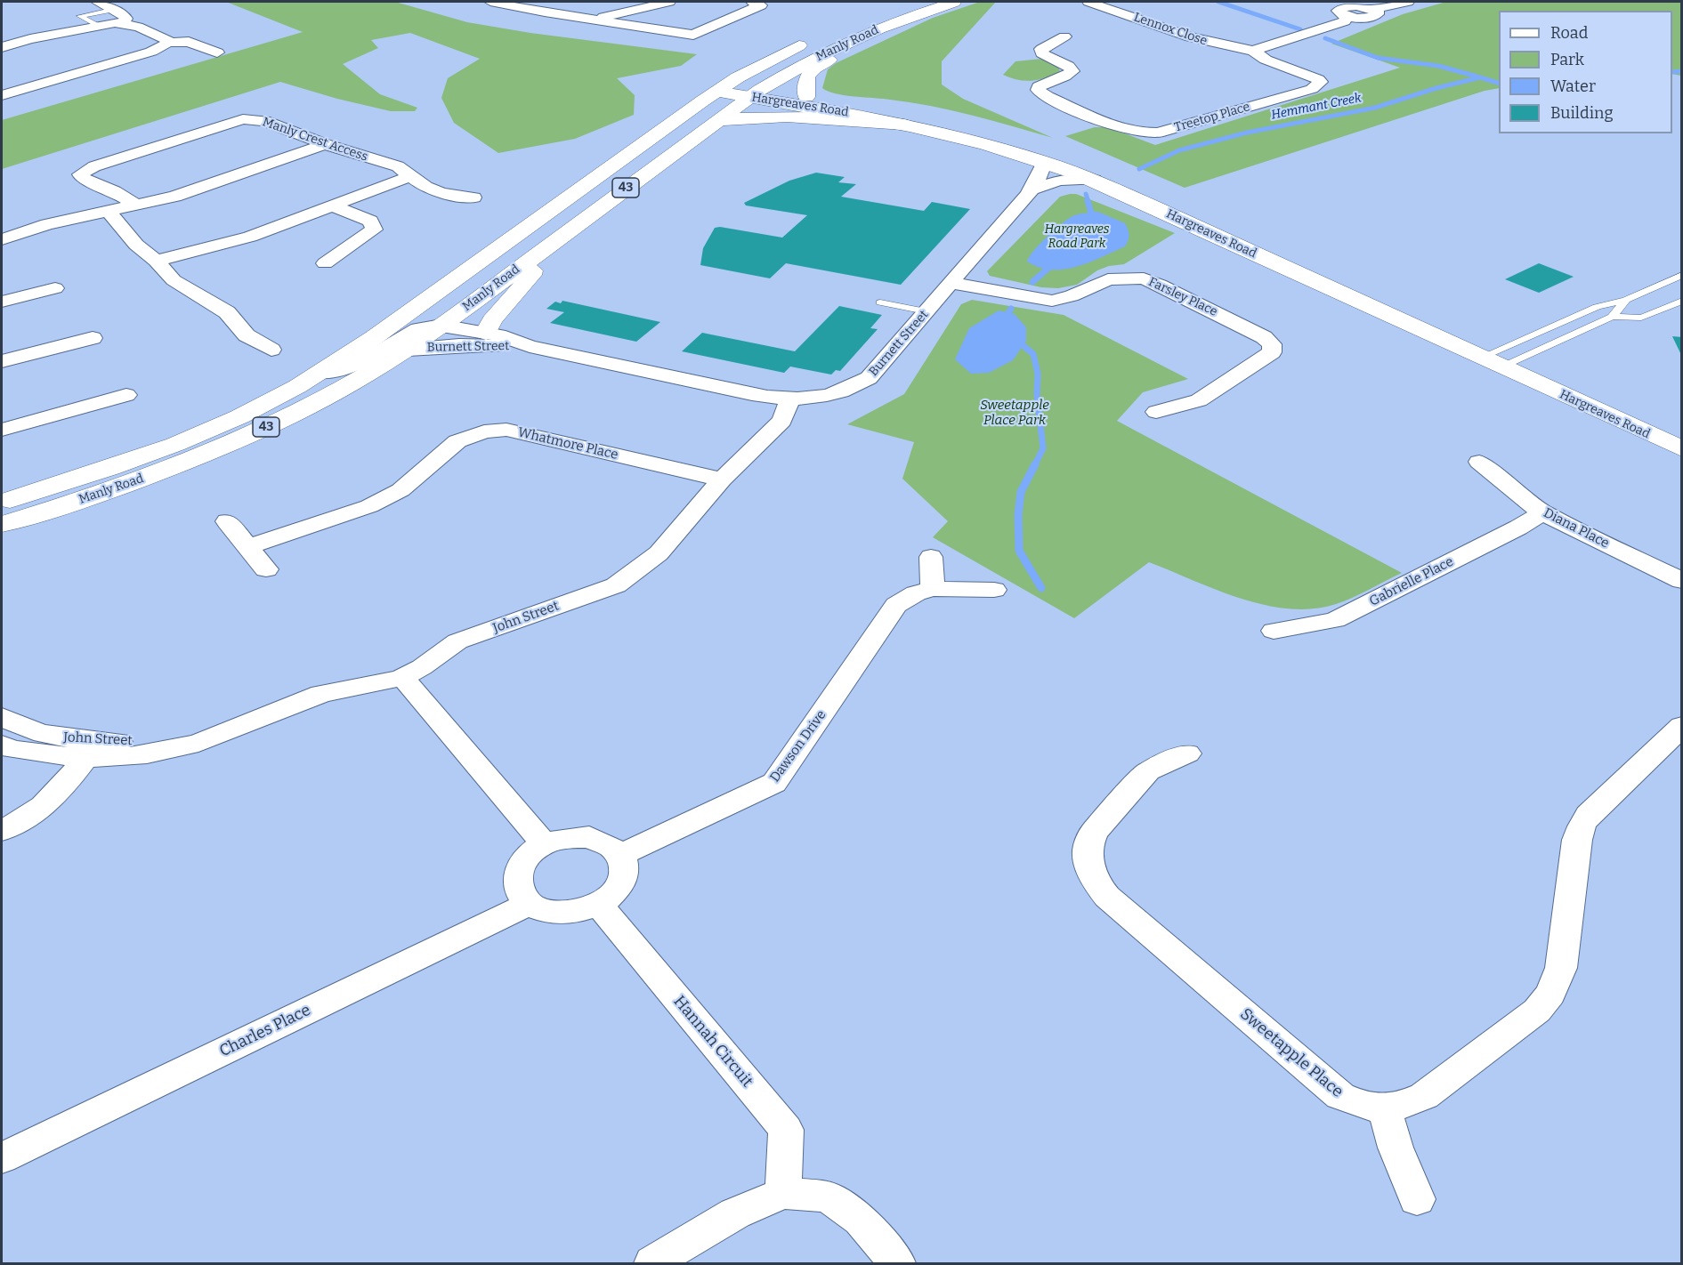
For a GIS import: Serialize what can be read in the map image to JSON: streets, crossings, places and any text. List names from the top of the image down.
{
  "streets": {
    "main road": ["Manly Road", "Hargreaves Road", "43"],
    "street": [
      "Lennox Close",
      "Treetop Place",
      "Manly Crest Access",
      "Farsley Place",
      "Burnett Street",
      "Whatmore Place",
      "Diana Place",
      "Gabrielle Place",
      "John Street",
      "Dawson Drive",
      "Charles Place",
      "Hannah Circuit",
      "Sweetapple Place"
    ]
  },
  "crossings": [
    ["Lennox Close", "Treetop Place"],
    ["Manly Road", "Hargreaves Road"],
    ["Manly Road", "Burnett Street"],
    ["Hargreaves Road", "Burnett Street"],
    ["Farsley Place", "Burnett Street"],
    ["Burnett Street", "John Street"],
    ["Whatmore Place", "John Street"],
    ["Diana Place", "Gabrielle Place"],
    ["Dawson Drive", "Charles Place"],
    ["Dawson Drive", "Hannah Circuit"],
    ["Charles Place", "Hannah Circuit"]
  ],
  "water": ["Hemmant Creek"],
  "parks": ["Hargreaves Road Park", "Sweetapple Place Park"],
  "legend": [
    "Road",
    "Park",
    "Water",
    "Building"
  ]
}
